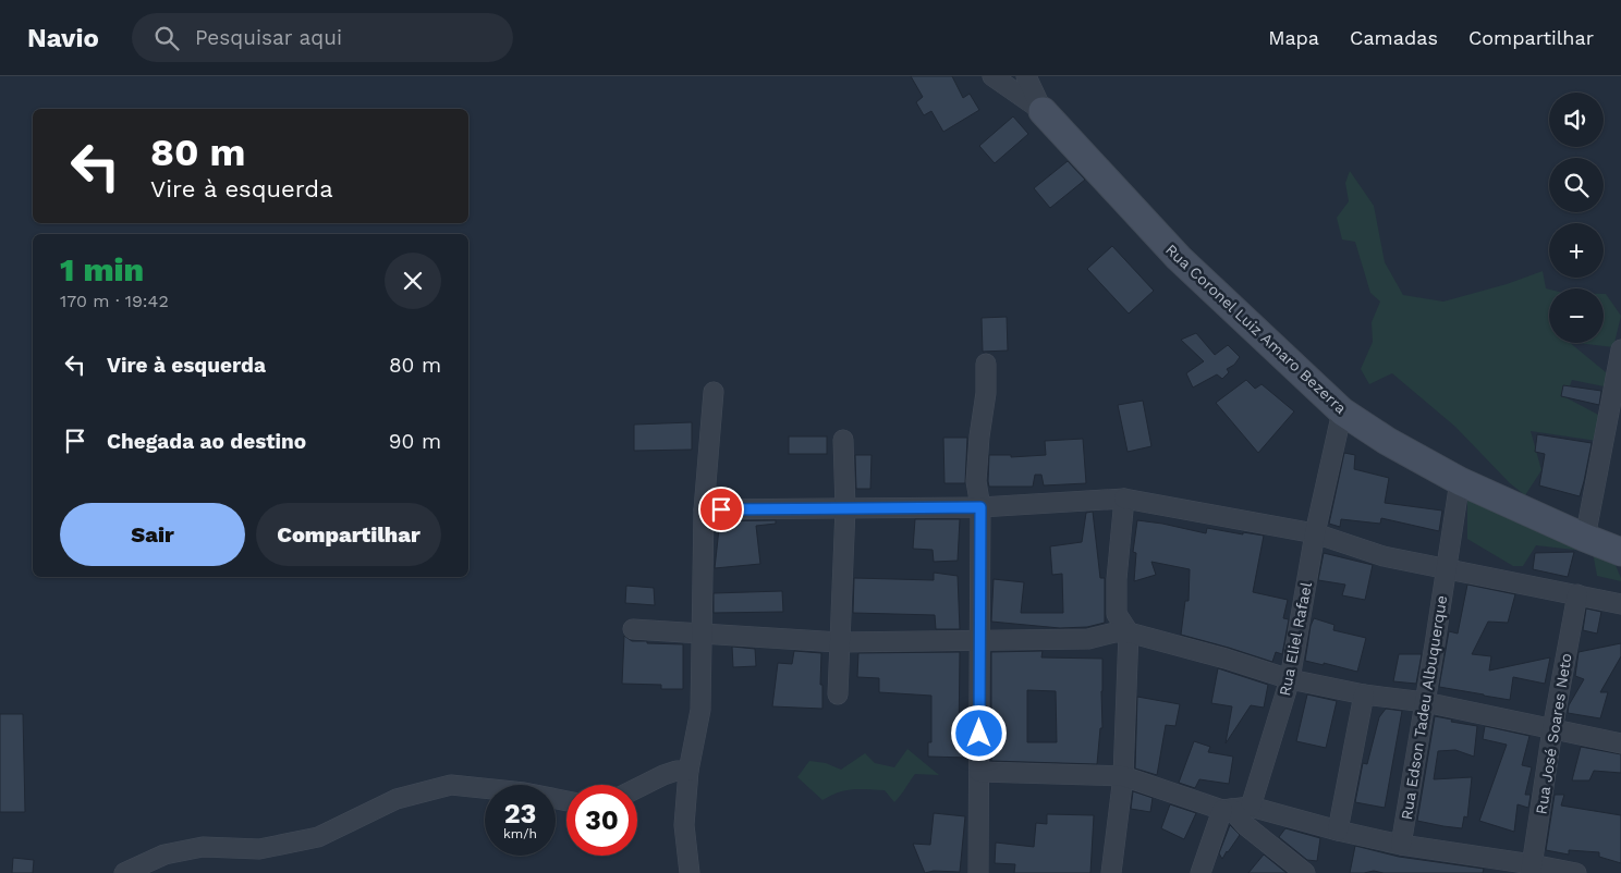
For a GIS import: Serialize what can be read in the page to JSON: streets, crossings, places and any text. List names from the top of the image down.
{
  "streets": {
    "street": [
      "Rua Coronel Luiz Amaro Bezerra",
      "Rua Eliel Rafael",
      "Rua Edson Tadeu Albuquerque",
      "Rua José Soares Neto"
    ]
  },
  "crossings": [
    ["Rua Coronel Luiz Amaro Bezerra", "Rua Eliel Rafael"],
    ["Rua Coronel Luiz Amaro Bezerra", "Rua Edson Tadeu Albuquerque"]
  ],
  "page": {
    "header": "Navio",
    "search": "Pesquisar aqui",
    "nav": ["Mapa", "Camadas", "Compartilhar"],
    "map_buttons": ["+", "−"],
    "turn": ["80 m", "Vire à esquerda"],
    "heading": ["1 min", "170 m · 19:42"],
    "list": [
      {
        "name": "Vire à esquerda",
        "value": "80 m"
      },
      {
        "name": "Chegada ao destino",
        "value": "90 m"
      }
    ],
    "buttons": ["Sair", "Compartilhar"],
    "speed": "23 km/h",
    "limit": "30"
  }
}
